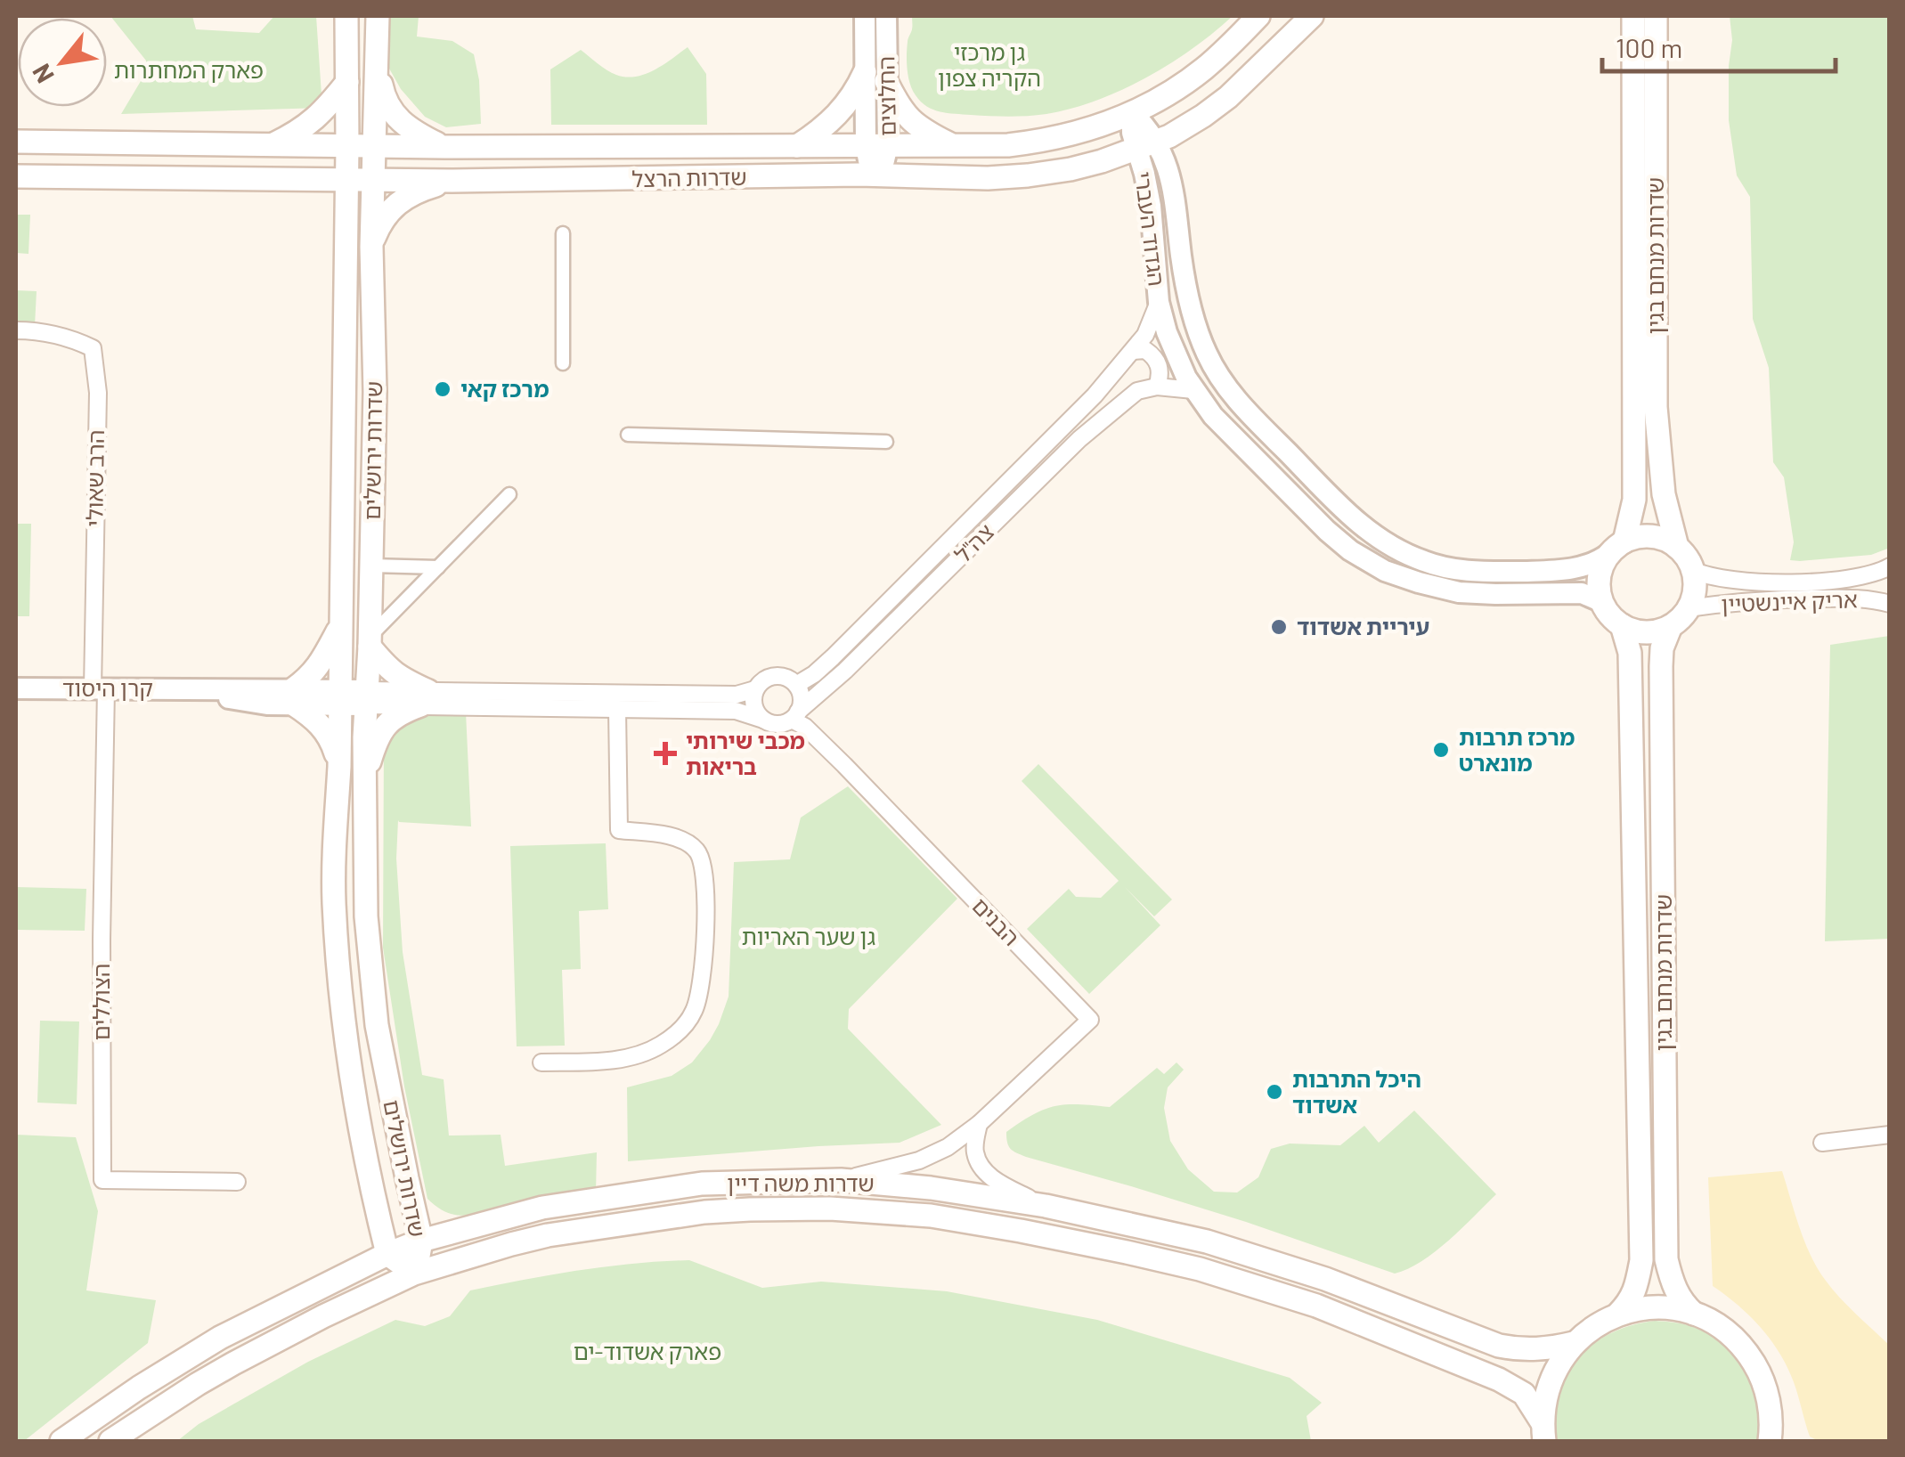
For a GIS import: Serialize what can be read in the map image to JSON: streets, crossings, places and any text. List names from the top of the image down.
{
  "streets": {
    "main road": [
      "שדרות הרצל",
      "שדרות מנחם בגין",
      "שדרות ירושלים",
      "שדרות משה דיין"
    ],
    "street": [
      "החלוצים",
      "הגדוד העברי",
      "הרב שאולי",
      "צה\"ל",
      "אריק איינשטיין",
      "קרן היסוד",
      "הבנים",
      "הצוללים"
    ]
  },
  "crossings": [
    ["החלוצים", "שדרות הרצל"],
    ["שדרות הרצל", "הגדוד העברי"],
    ["שדרות הרצל", "שדרות ירושלים"],
    ["הגדוד העברי", "שדרות מנחם בגין"],
    ["הגדוד העברי", "צה\"ל"],
    ["הגדוד העברי", "אריק איינשטיין"],
    ["שדרות מנחם בגין", "אריק איינשטיין"],
    ["שדרות ירושלים", "קרן היסוד"],
    ["שדרות ירושלים", "שדרות משה דיין"],
    ["הרב שאולי", "קרן היסוד"],
    ["הרב שאולי", "הצוללים"],
    ["צה\"ל", "הבנים"],
    ["קרן היסוד", "הצוללים"],
    ["הבנים", "שדרות משה דיין"]
  ],
  "parks": [
    "גן מרכזי הקריה צפון",
    "פארק המחתרות",
    "גן שער האריות",
    "פארק אשדוד-ים"
  ],
  "places": {
    "other": [
      "מרכז קאי",
      "עיריית אשדוד",
      "מרכז תרבות מונארט",
      "היכל התרבות אשדוד"
    ],
    "health": ["מכבי שירותי בריאות"]
  },
  "scale_bar": "100 m",
  "north": "bottom left"
}
